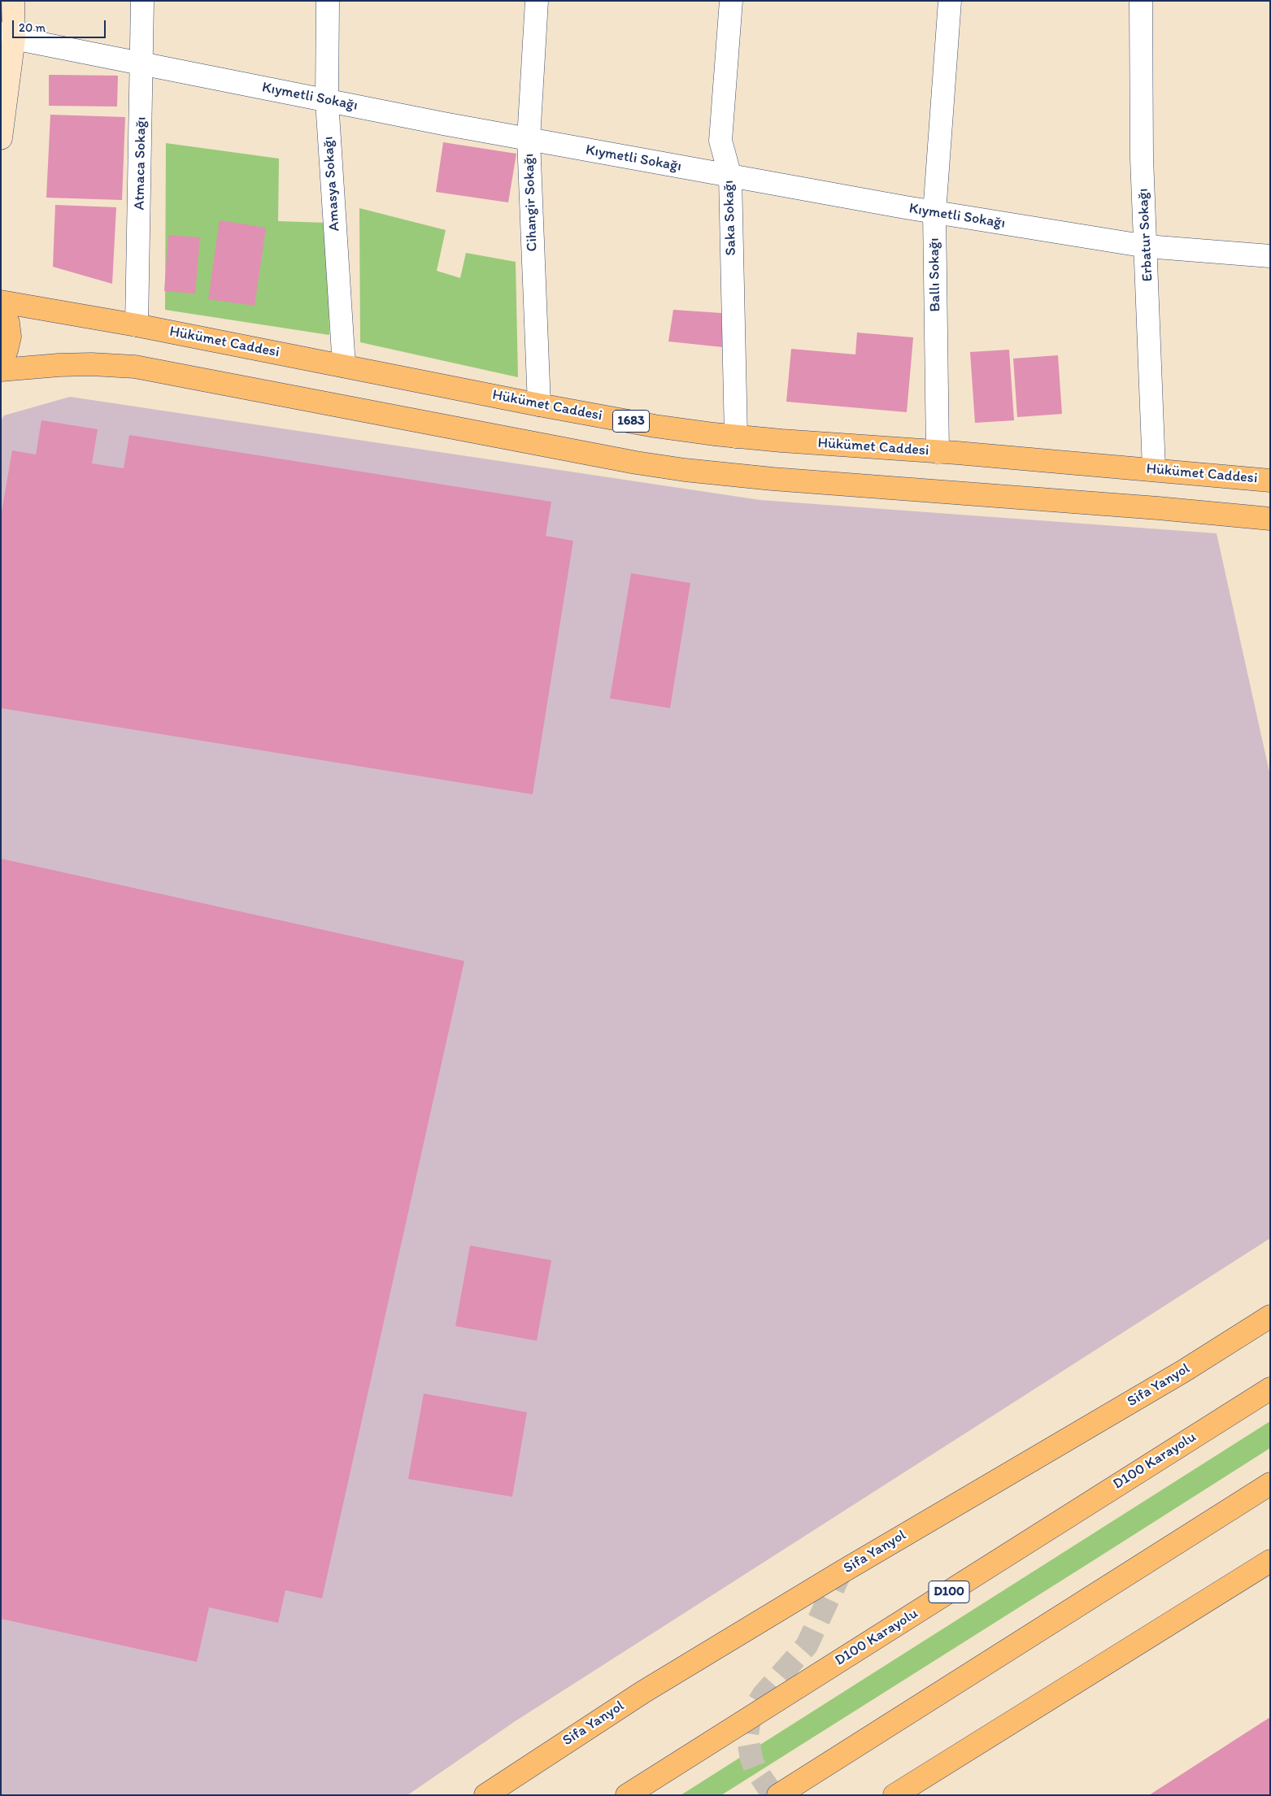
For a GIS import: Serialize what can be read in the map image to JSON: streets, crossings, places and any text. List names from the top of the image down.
{
  "streets": {
    "main road": [
      "Hükümet Caddesi",
      "1683",
      "Sifa Yanyol",
      "D100 Karayolu",
      "D100"
    ],
    "street": [
      "Kıymetli Sokağı",
      "Atmaca Sokağı",
      "Amasya Sokağı",
      "Cihangir Sokağı",
      "Saka Sokağı",
      "Erbatur Sokağı",
      "Ballı Sokağı"
    ]
  },
  "crossings": [
    ["Kıymetli Sokağı", "Atmaca Sokağı"],
    ["Kıymetli Sokağı", "Amasya Sokağı"],
    ["Kıymetli Sokağı", "Cihangir Sokağı"],
    ["Kıymetli Sokağı", "Saka Sokağı"],
    ["Kıymetli Sokağı", "Erbatur Sokağı"],
    ["Kıymetli Sokağı", "Ballı Sokağı"],
    ["Atmaca Sokağı", "Hükümet Caddesi"],
    ["Amasya Sokağı", "Hükümet Caddesi"],
    ["Cihangir Sokağı", "Hükümet Caddesi"],
    ["Saka Sokağı", "Hükümet Caddesi"],
    ["Erbatur Sokağı", "Hükümet Caddesi"],
    ["Ballı Sokağı", "Hükümet Caddesi"]
  ],
  "scale_bar": "20 m"
}
